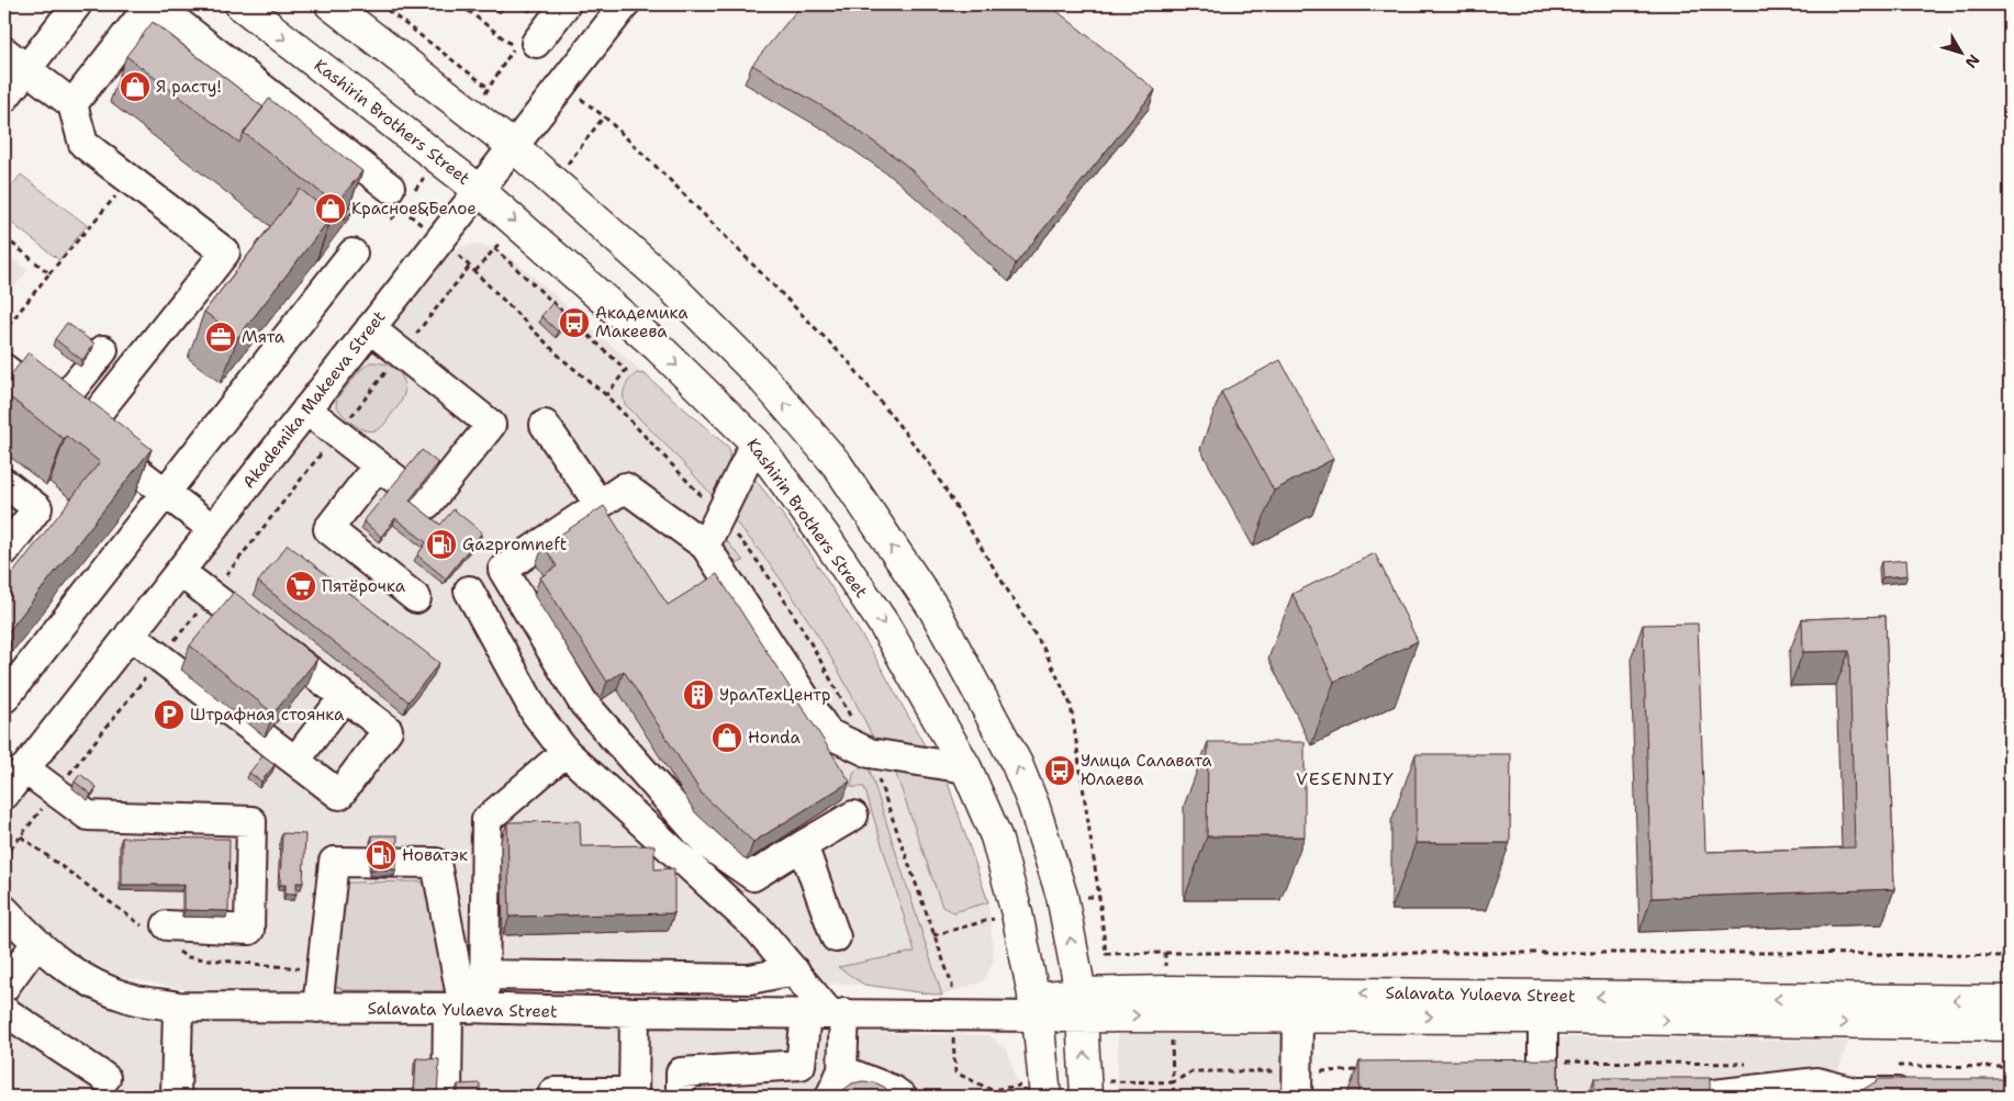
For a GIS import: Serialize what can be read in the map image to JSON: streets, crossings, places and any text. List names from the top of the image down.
{
  "streets": {
    "main road": ["Kashirin Brothers Street", "Salavata Yulaeva Street"],
    "street": ["Akademika Makeeva Street"]
  },
  "crossings": [
    ["Kashirin Brothers Street", "Akademika Makeeva Street"],
    ["Kashirin Brothers Street", "Salavata Yulaeva Street"]
  ],
  "districts": ["VESENNIY"],
  "places": {
    "shop": ["Я расту!", "Красное&Белое", "Honda"],
    "bus stop": ["Академика Макеева", "Улица Салавата Юлаева"],
    "office": ["Мята"],
    "fuel station": ["Gazpromneft", "Новатэк"],
    "supermarket": ["Пятёрочка"],
    "building": ["УралТехЦентр"],
    "parking": ["Штрафная стоянка"]
  },
  "north": "bottom right"
}
